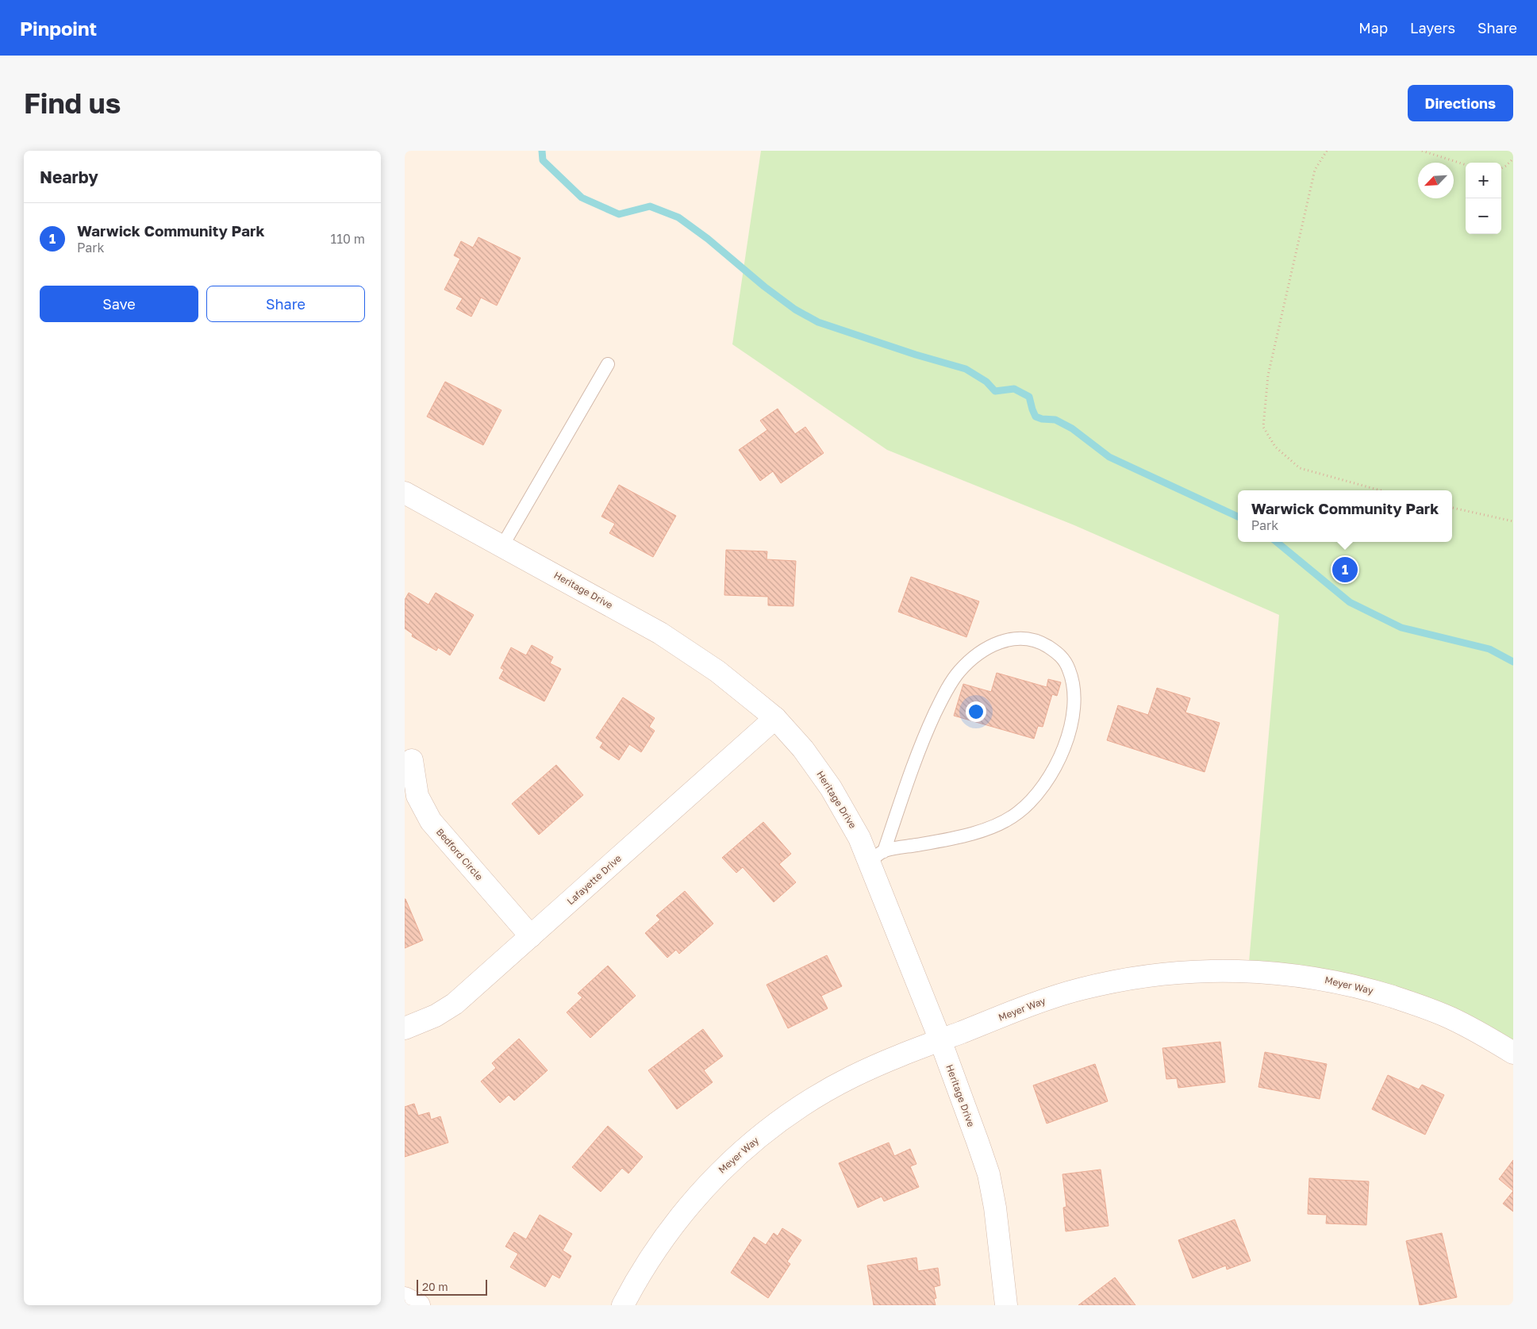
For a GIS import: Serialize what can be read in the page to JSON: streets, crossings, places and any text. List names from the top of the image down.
{
  "streets": {
    "street": [
      "Heritage Drive",
      "Bedford Circle",
      "Lafayette Drive",
      "Meyer Way"
    ]
  },
  "crossings": [
    ["Heritage Drive", "Lafayette Drive"],
    ["Heritage Drive", "Meyer Way"],
    ["Bedford Circle", "Lafayette Drive"]
  ],
  "scale_bar": "20 m",
  "north": "bottom left",
  "page": {
    "header": "Pinpoint",
    "nav": ["Map", "Layers", "Share"],
    "buttons": [
      "Directions",
      ["Save", "Share"]
    ],
    "title": "Find us",
    "heading": "Nearby",
    "map_buttons": ["+", "−"],
    "list": [
      {
        "mark": "1",
        "name": "Warwick Community Park",
        "note": "Park",
        "value": "110 m"
      }
    ],
    "popup": ["Warwick Community Park", "Park"],
    "pins": "1",
    "scale": "20 m"
  }
}
